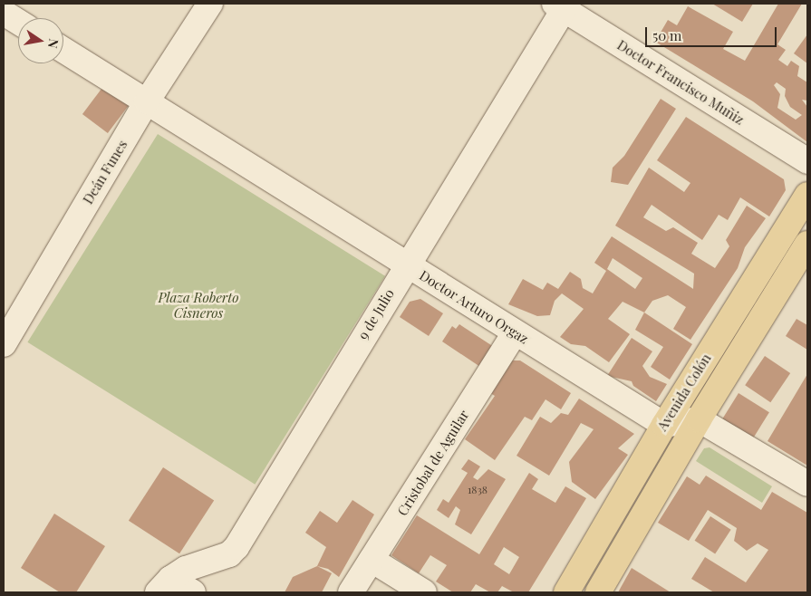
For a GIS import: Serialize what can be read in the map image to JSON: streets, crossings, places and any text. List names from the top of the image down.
{
  "streets": {
    "main road": ["Avenida Colón"],
    "street": [
      "Doctor Francisco Muñiz",
      "Deán Funes",
      "Doctor Arturo Orgaz",
      "9 de Julio",
      "Cristobal de Aguilar"
    ]
  },
  "crossings": [
    ["Doctor Francisco Muñiz", "9 de Julio"],
    ["Deán Funes", "Doctor Arturo Orgaz"],
    ["Doctor Arturo Orgaz", "9 de Julio"],
    ["Doctor Arturo Orgaz", "Avenida Colón"],
    ["Doctor Arturo Orgaz", "Cristobal de Aguilar"]
  ],
  "parks": ["Plaza Roberto Cisneros"],
  "house_numbers": ["1838"],
  "scale_bar": "50 m",
  "north": "right"
}
